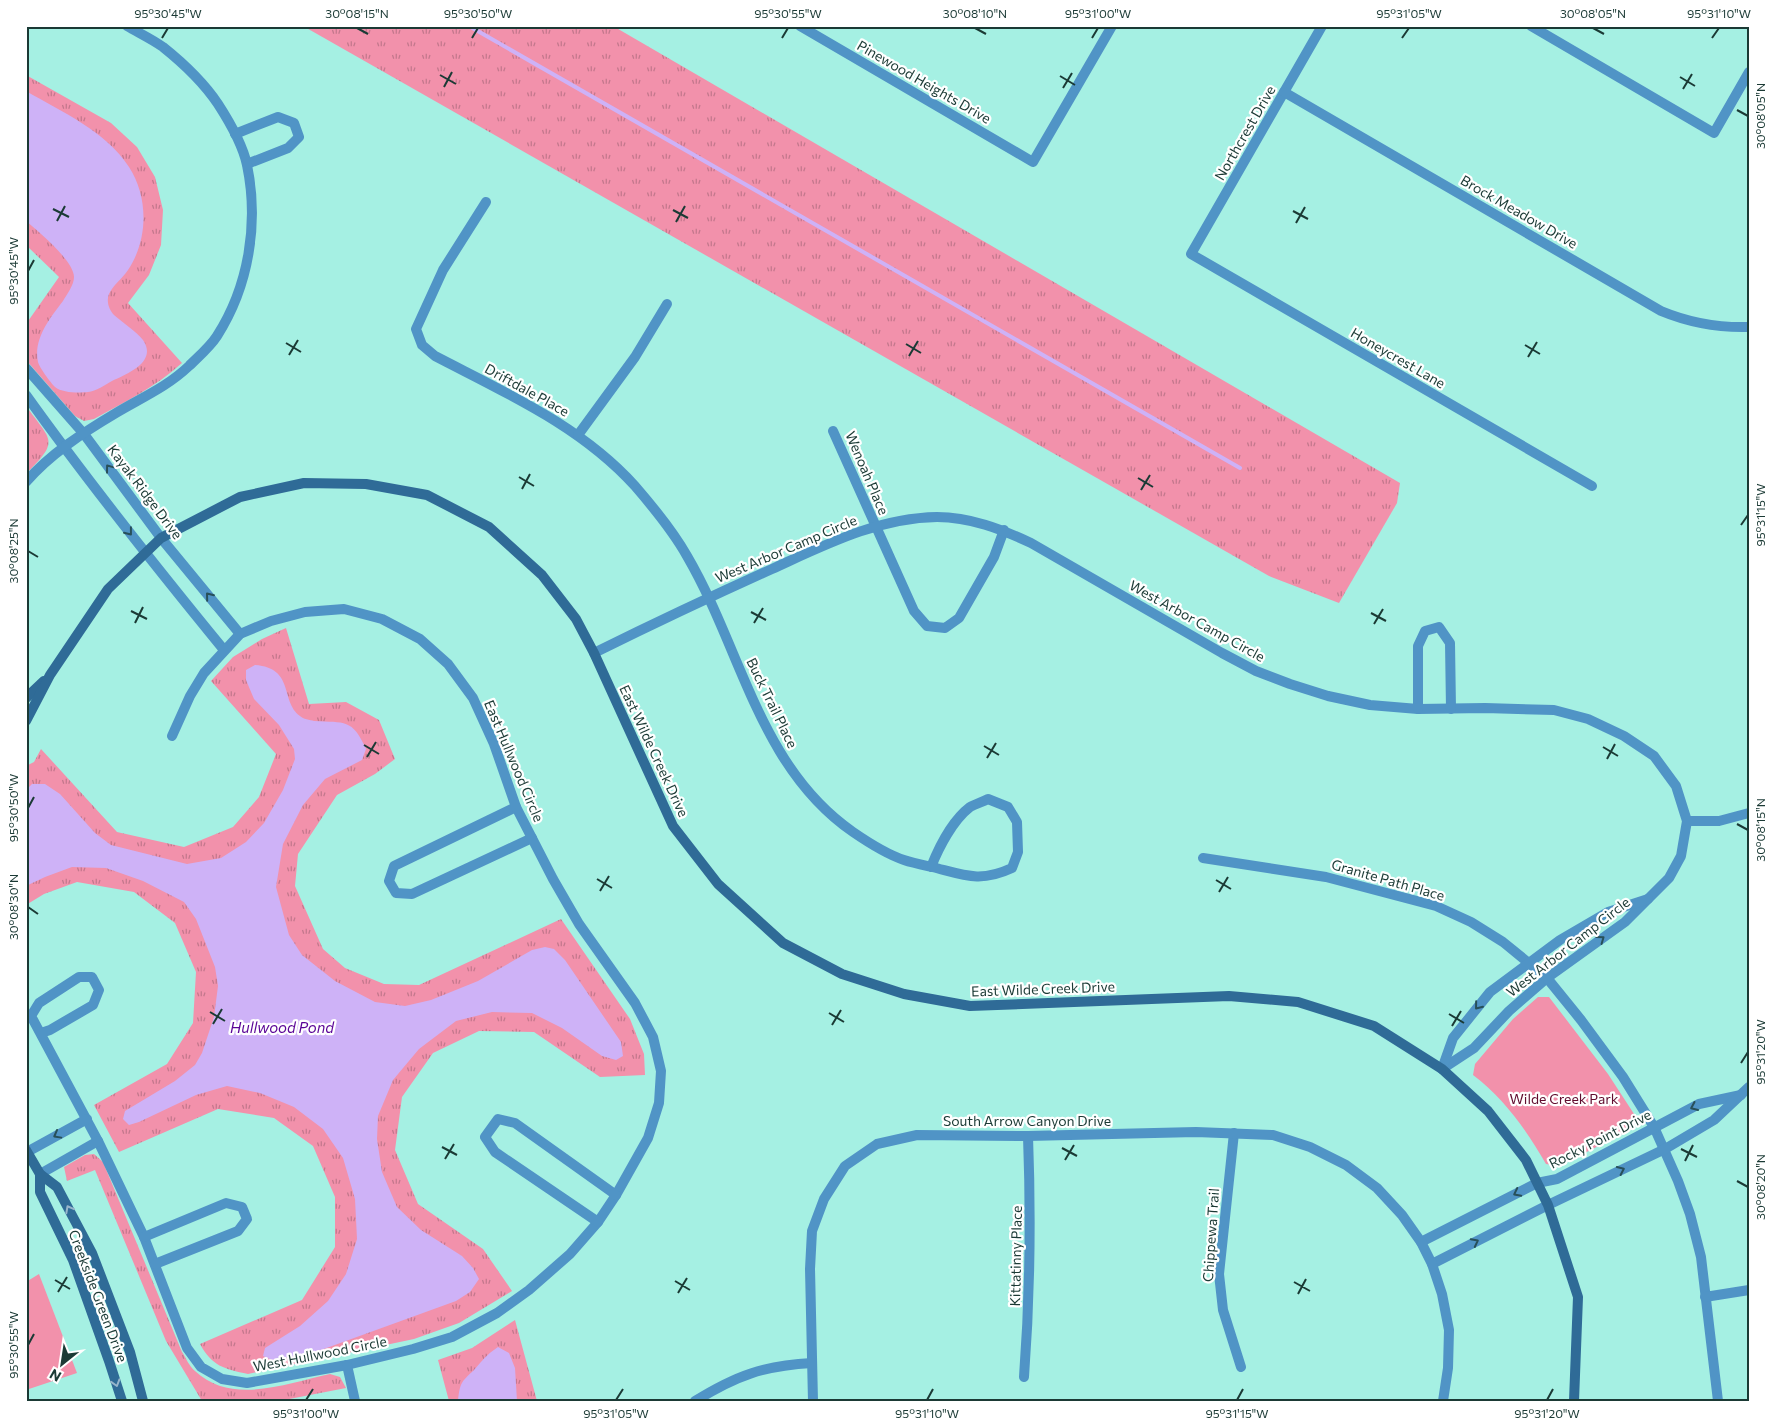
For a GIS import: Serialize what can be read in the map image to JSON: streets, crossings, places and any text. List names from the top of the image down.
{
  "streets": {
    "street": [
      "Pinewood Heights Drive",
      "Northcrest Drive",
      "Brock Meadow Drive",
      "Honeycrest Lane",
      "Driftdale Place",
      "Wenoah Place",
      "Kayak Ridge Drive",
      "West Arbor Camp Circle",
      "Buck Trail Place",
      "East Wilde Creek Drive",
      "East Hullwood Circle",
      "Granite Path Place",
      "South Arrow Canyon Drive",
      "Rocky Point Drive",
      "Chippewa Trail",
      "Kittatinny Place",
      "Creekside Green Drive",
      "West Hullwood Circle"
    ]
  },
  "crossings": [
    ["Northcrest Drive", "Brock Meadow Drive"],
    ["Northcrest Drive", "Honeycrest Lane"],
    ["Driftdale Place", "West Arbor Camp Circle"],
    ["Driftdale Place", "Buck Trail Place"],
    ["Wenoah Place", "West Arbor Camp Circle"],
    ["Kayak Ridge Drive", "East Wilde Creek Drive"],
    ["Kayak Ridge Drive", "East Hullwood Circle"],
    ["West Arbor Camp Circle", "Buck Trail Place"],
    ["West Arbor Camp Circle", "East Wilde Creek Drive"],
    ["West Arbor Camp Circle", "Granite Path Place"],
    ["East Wilde Creek Drive", "Rocky Point Drive"],
    ["East Hullwood Circle", "West Hullwood Circle"],
    ["Granite Path Place", "Rocky Point Drive"],
    ["South Arrow Canyon Drive", "Rocky Point Drive"],
    ["South Arrow Canyon Drive", "Chippewa Trail"],
    ["South Arrow Canyon Drive", "Kittatinny Place"]
  ],
  "water": ["Hullwood Pond"],
  "parks": ["Wilde Creek Park"],
  "north": "bottom left",
  "coordinates": [
    "95°30'45\"W",
    "30°08'15\"N",
    "95°30'50\"W",
    "95°30'55\"W",
    "30°08'10\"N",
    "95°31'00\"W",
    "95°31'05\"W",
    "30°08'05\"N",
    "95°31'10\"W",
    "95°31'15\"W",
    "30°08'25\"N",
    "30°08'30\"N",
    "95°31'20\"W",
    "30°08'20\"N"
  ]
}
